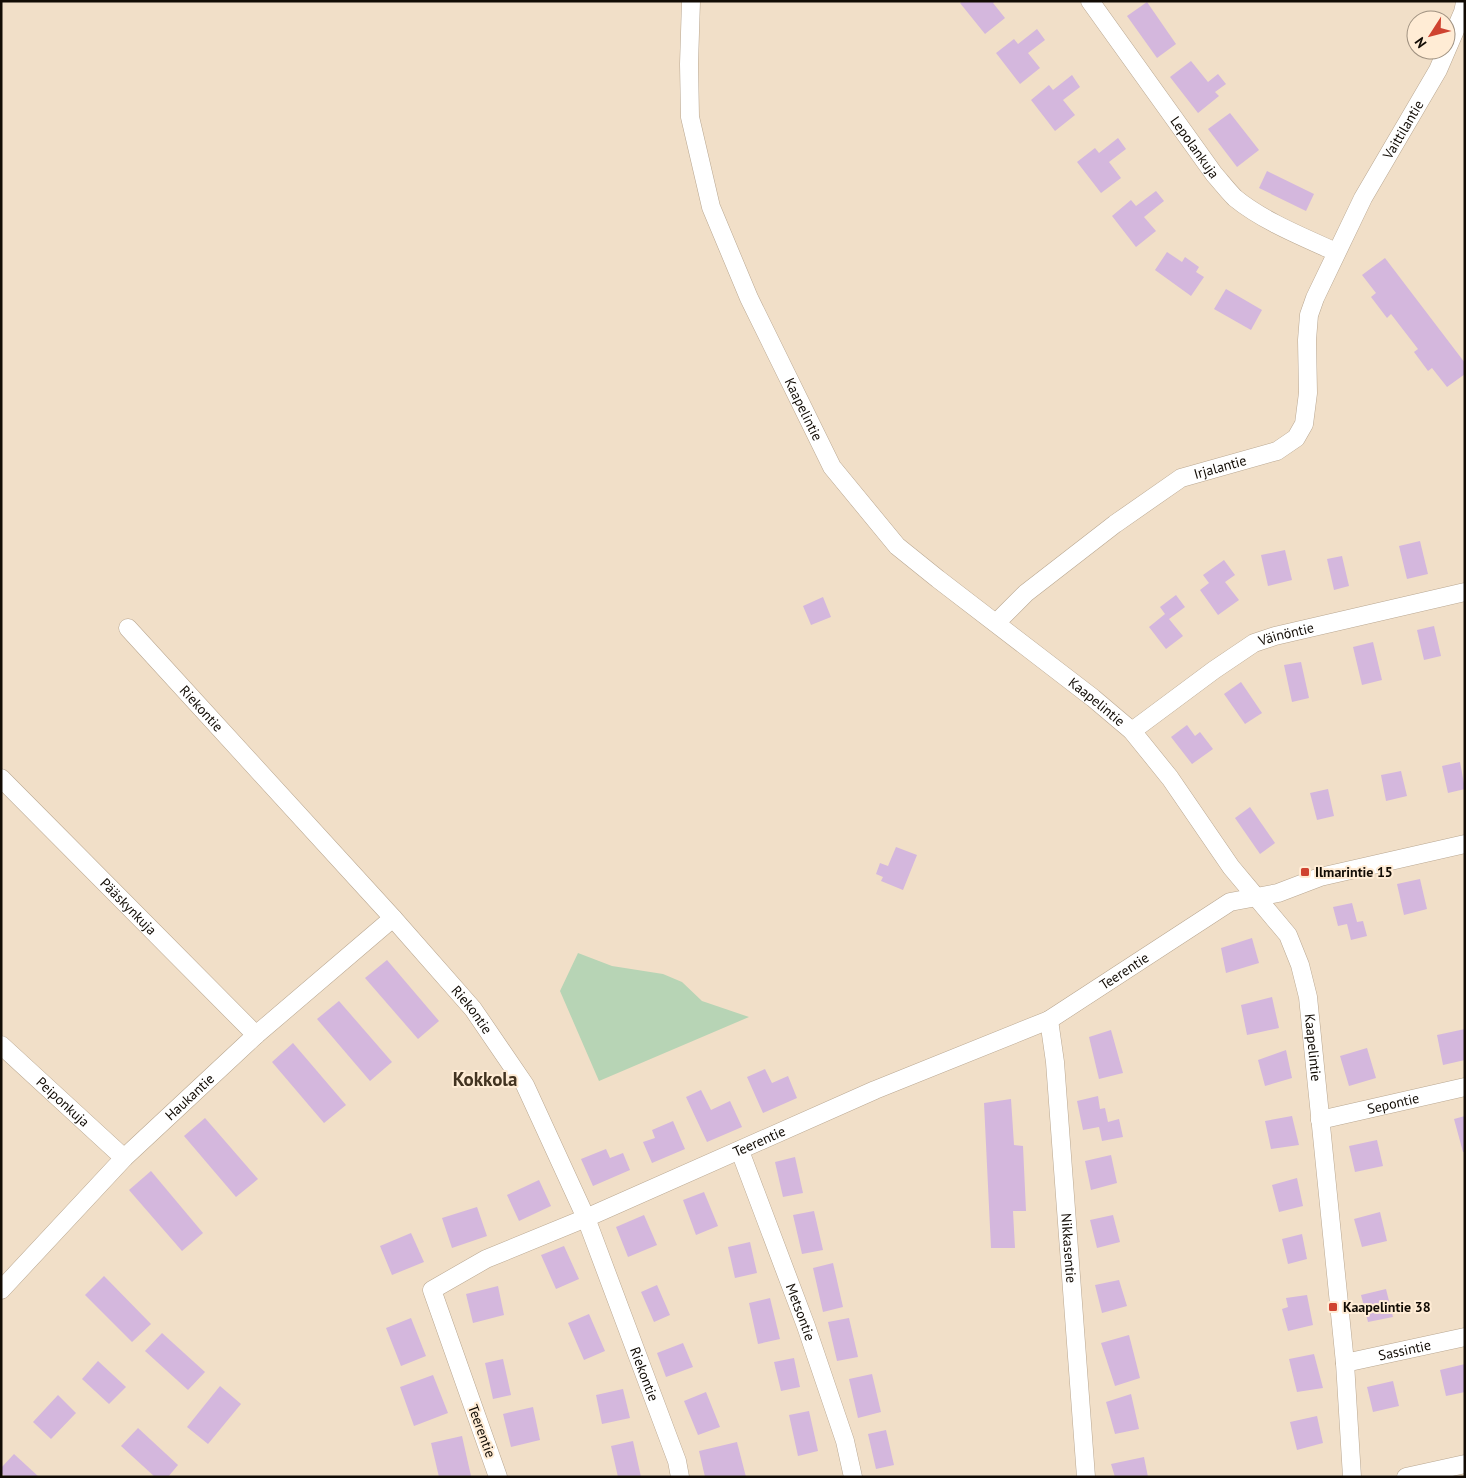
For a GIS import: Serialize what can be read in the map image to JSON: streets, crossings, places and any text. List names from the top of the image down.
{
  "streets": {
    "street": [
      "Vaittilantie",
      "Lepolankuja",
      "Kaapelintie",
      "Irjalantie",
      "Väinöntie",
      "Riekontie",
      "Pääskynkuja",
      "Teerentie",
      "Haukantie",
      "Peiponkuja",
      "Sepontie",
      "Nikkasentie",
      "Metsontie",
      "Sassintie"
    ]
  },
  "crossings": [
    ["Vaittilantie", "Lepolankuja"],
    ["Vaittilantie", "Irjalantie"],
    ["Lepolankuja", "Irjalantie"],
    ["Kaapelintie", "Irjalantie"],
    ["Kaapelintie", "Väinöntie"],
    ["Kaapelintie", "Teerentie"],
    ["Kaapelintie", "Sepontie"],
    ["Kaapelintie", "Sassintie"],
    ["Riekontie", "Teerentie"],
    ["Riekontie", "Haukantie"],
    ["Pääskynkuja", "Haukantie"],
    ["Teerentie", "Nikkasentie"],
    ["Teerentie", "Metsontie"],
    ["Haukantie", "Peiponkuja"]
  ],
  "districts": ["Kokkola"],
  "places": {
    "transit": ["Ilmarintie 15", "Kaapelintie 38"]
  },
  "north": "bottom left"
}
